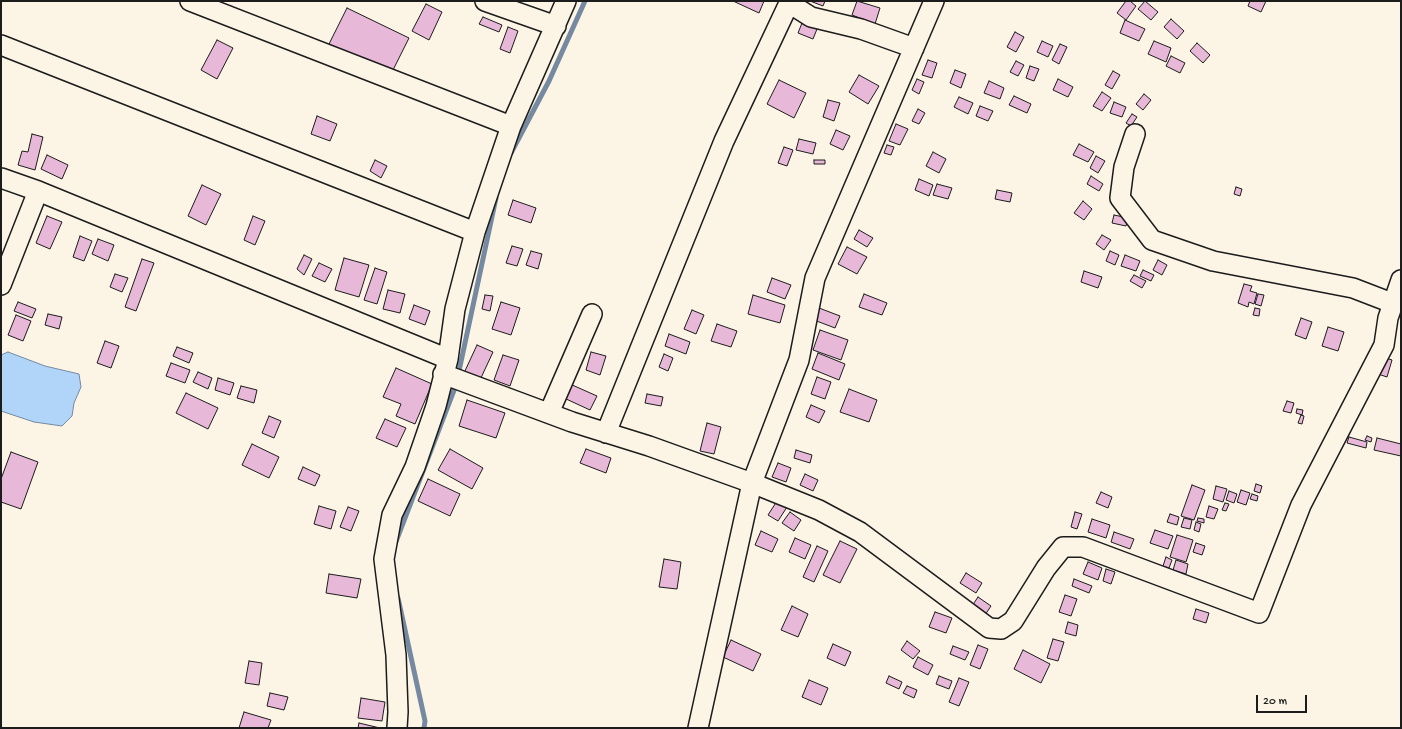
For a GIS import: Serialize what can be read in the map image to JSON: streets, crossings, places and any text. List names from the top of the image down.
{
  "scale_bar": "20 m"
}
